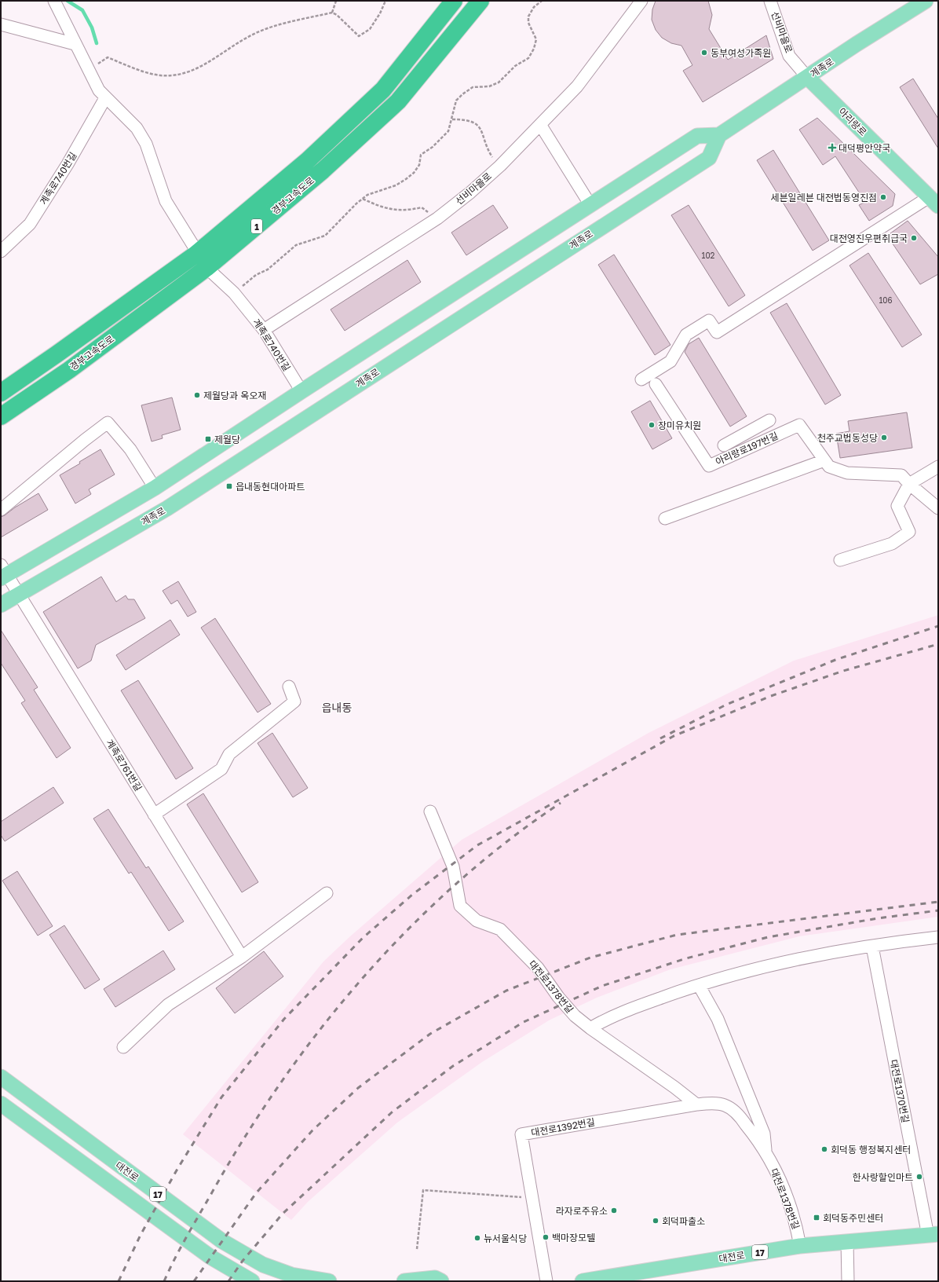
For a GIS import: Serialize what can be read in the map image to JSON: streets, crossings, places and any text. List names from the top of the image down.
{
  "streets": {
    "highway": ["경부고속도로", "1"],
    "main road": [
      "계족로",
      "아리랑로",
      "대전로",
      "17"
    ],
    "street": [
      "선비마을로",
      "계족로740번길",
      "아리랑로197번길",
      "계족로761번길",
      "대전로1378번길",
      "대전로1370번길",
      "대전로1392번길"
    ]
  },
  "crossings": [
    ["선비마을로", "계족로"],
    ["선비마을로", "아리랑로"],
    ["선비마을로", "계족로740번길"],
    ["계족로", "아리랑로"],
    ["계족로", "계족로761번길"],
    ["대전로1378번길", "대전로1392번길"],
    ["대전로1378번길", "대전로"],
    ["대전로1370번길", "대전로"]
  ],
  "districts": ["읍내동"],
  "places": {
    "other": [
      "동부여성가족원",
      "세븐일레븐 대전법동영진점",
      "대전영진우편취급국",
      "제월당과 옥오재",
      "장미유치원",
      "천주교법동성당",
      "회덕동 행정복지센터",
      "한사랑할인마트",
      "라자로주유소",
      "회덕파출소",
      "백마장모텔",
      "뉴서울식당"
    ],
    "health": ["대덕평안약국"],
    "transit": ["제월당", "읍내동현대아파트", "회덕동주민센터"]
  },
  "house_numbers": ["102", "106"]
}
